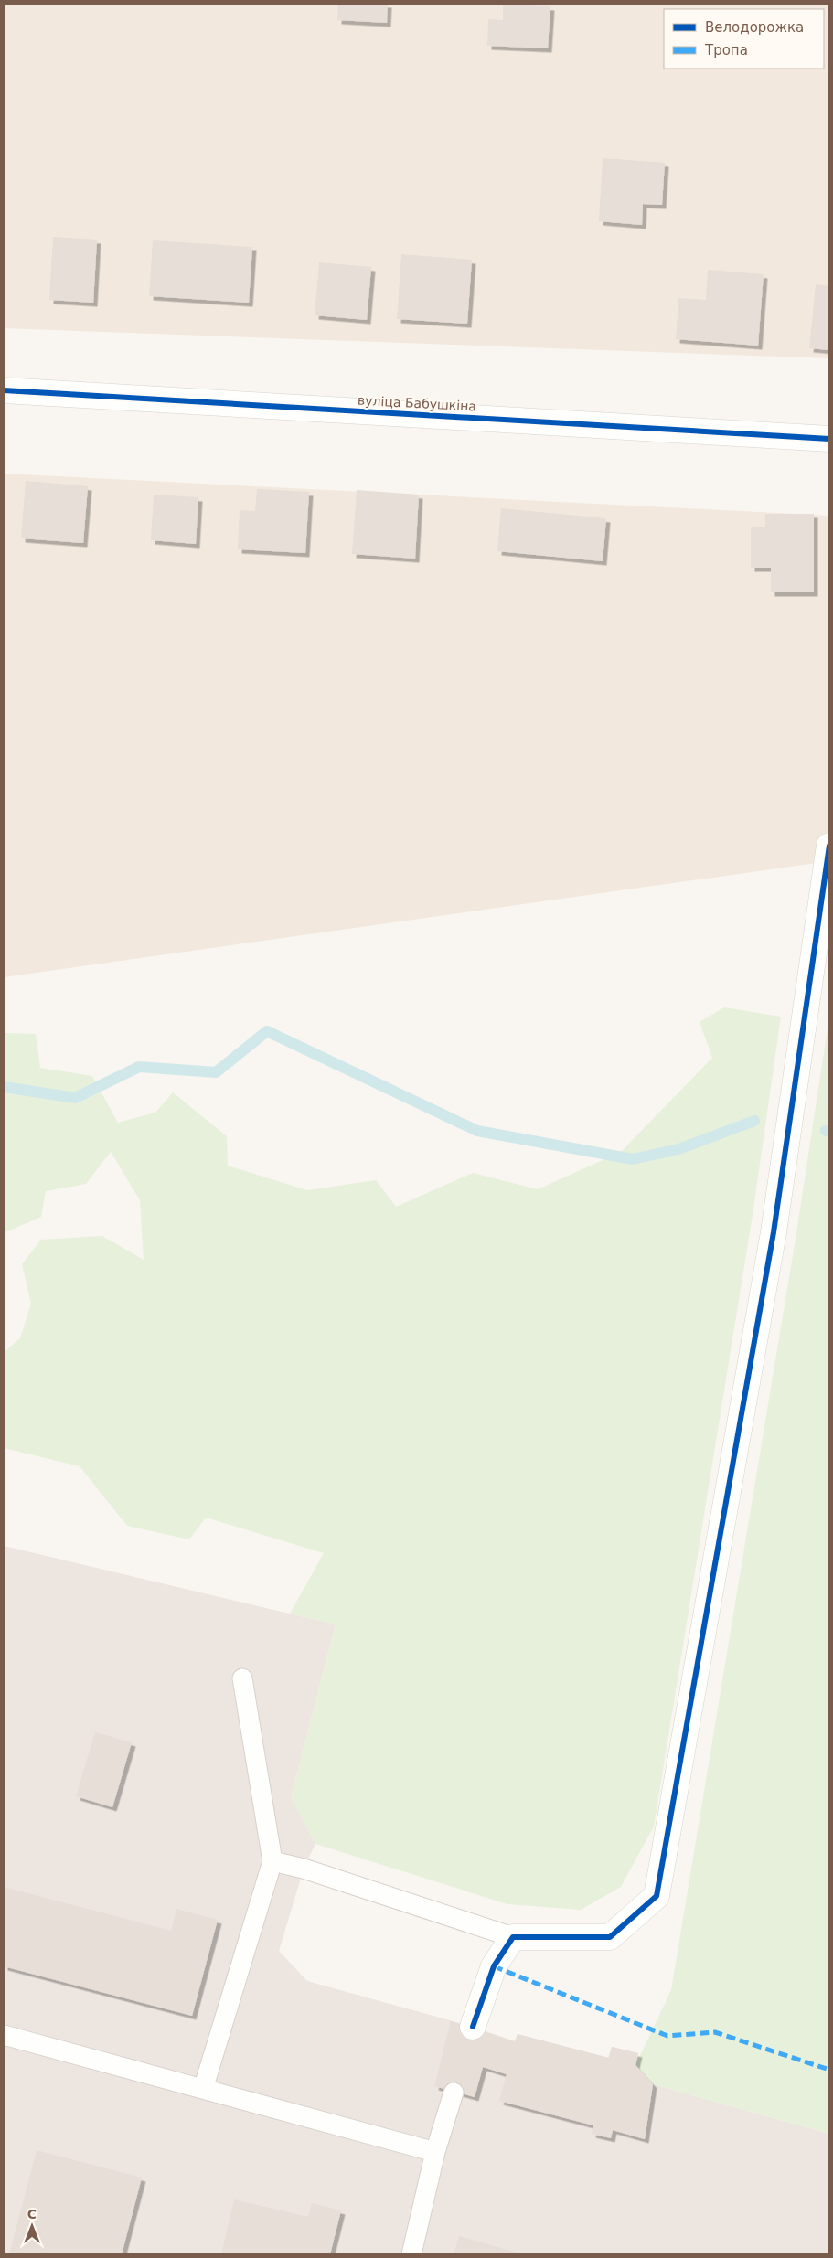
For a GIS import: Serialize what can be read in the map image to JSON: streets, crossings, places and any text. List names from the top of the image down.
{
  "streets": {
    "street": ["вуліца Бабушкіна"]
  },
  "legend": ["Велодорожка", "Тропа"],
  "north": "top"
}
